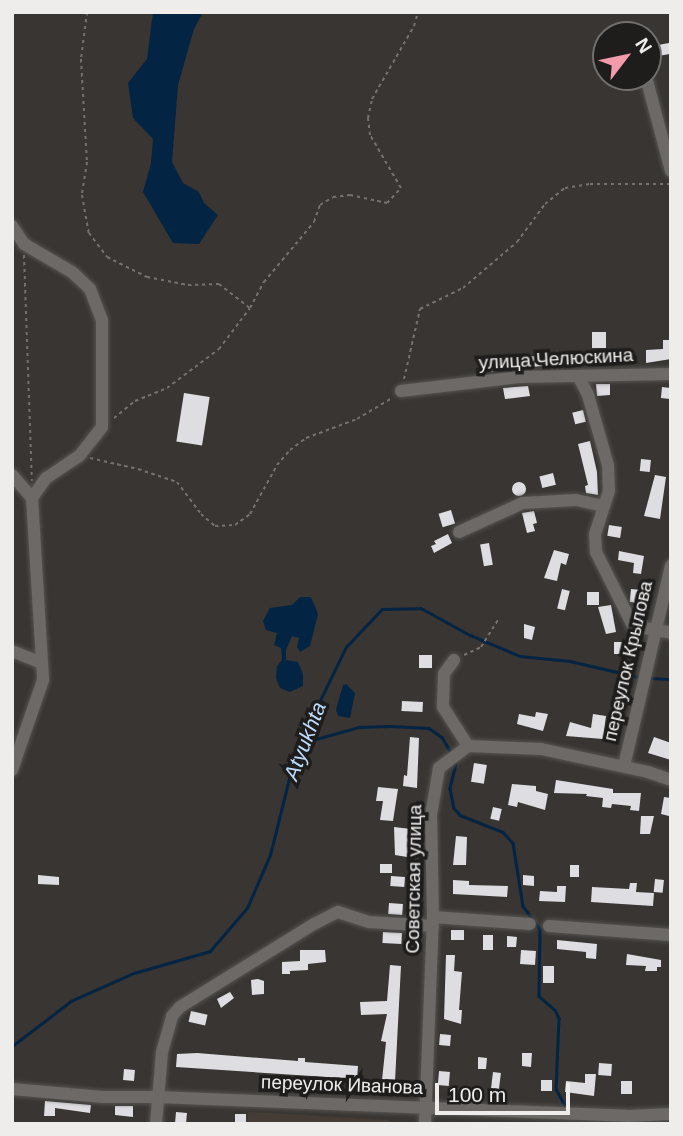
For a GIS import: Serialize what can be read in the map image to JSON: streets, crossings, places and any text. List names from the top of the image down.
{
  "streets": {
    "street": [
      "улица Челюскина",
      "переулок Крылова",
      "Советская улица",
      "переулок Иванова"
    ]
  },
  "crossings": [
    ["Советская улица", "переулок Иванова"]
  ],
  "water": ["Atyukhta"],
  "scale_bar": "100 m",
  "north": "top right"
}
